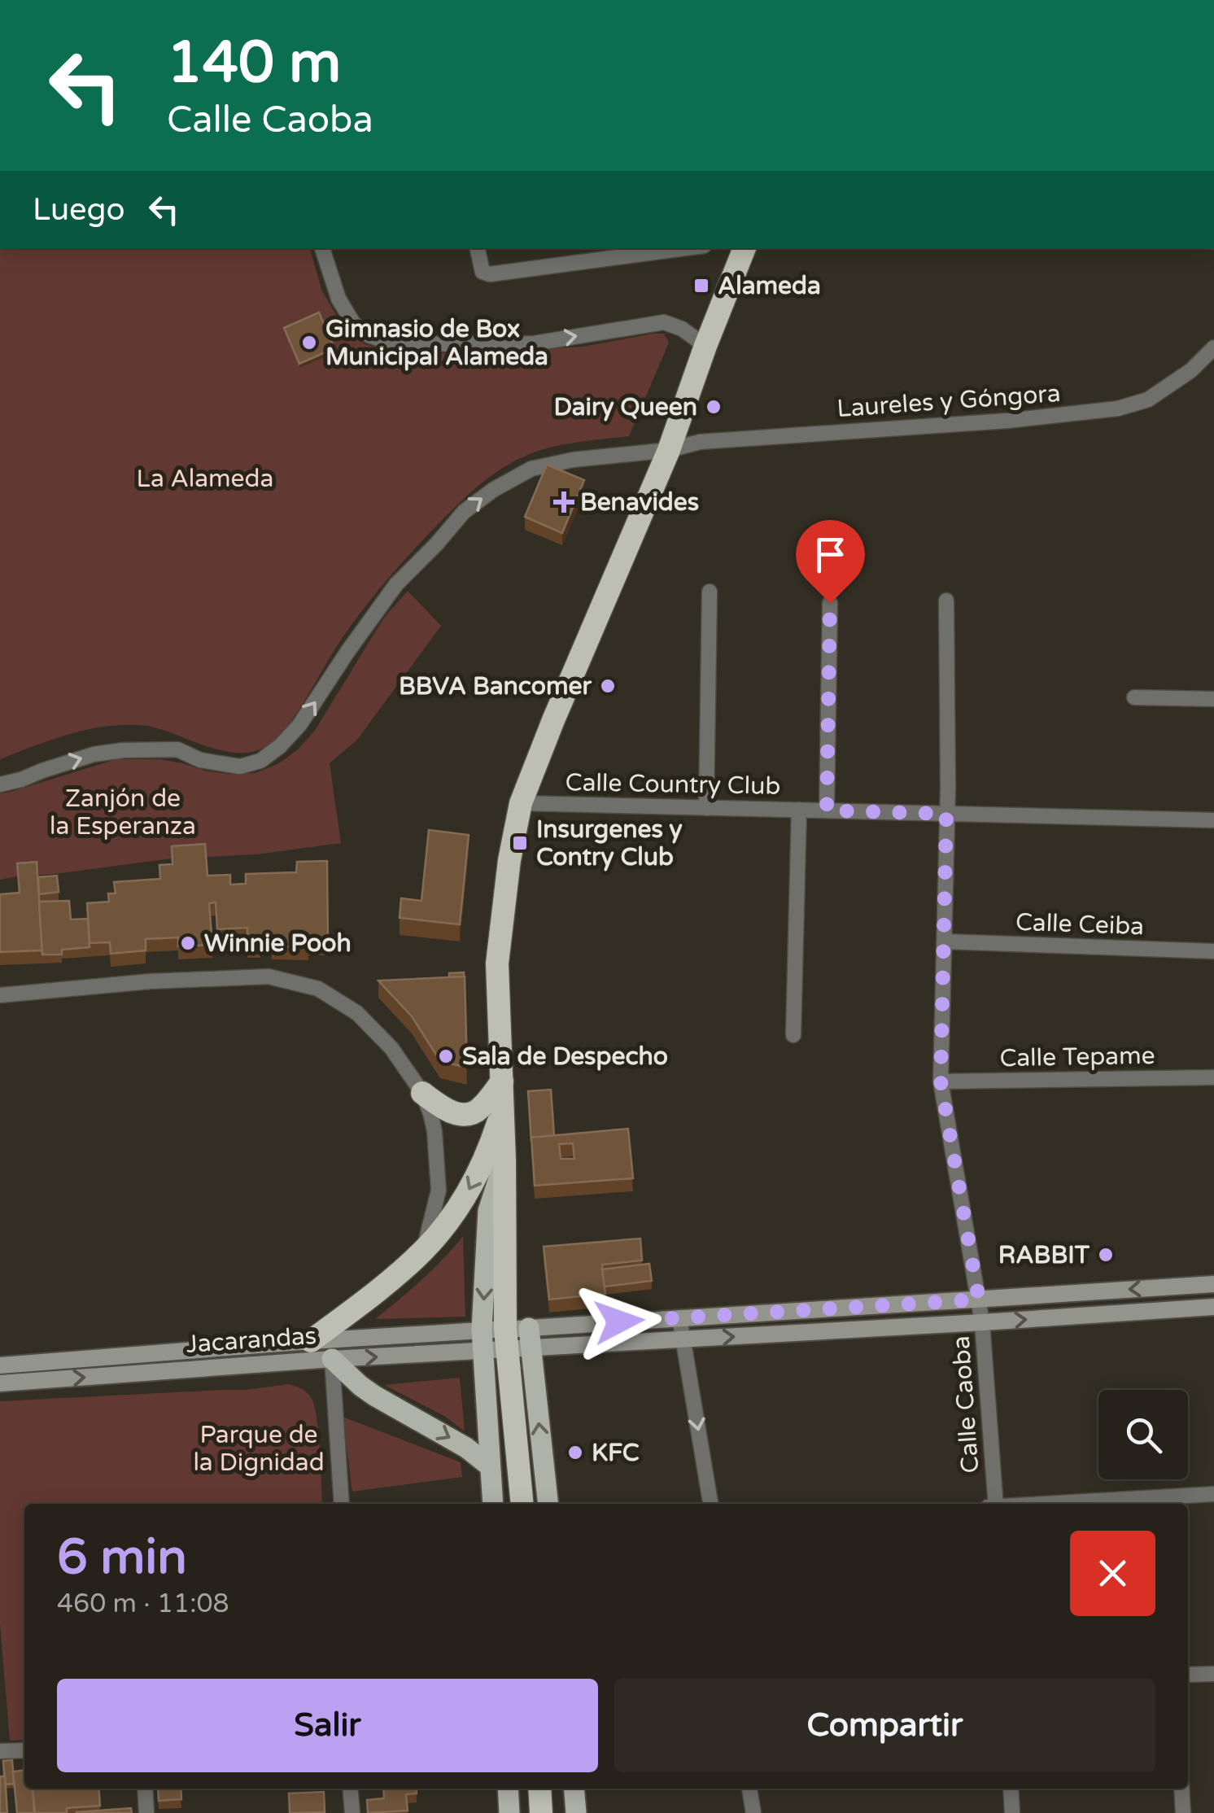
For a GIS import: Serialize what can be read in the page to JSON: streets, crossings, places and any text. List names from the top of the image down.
{
  "streets": {
    "main road": ["Jacarandas"],
    "street": [
      "Laureles y Góngora",
      "Calle Country Club",
      "Calle Ceiba",
      "Calle Tepame",
      "Calle Caoba"
    ]
  },
  "crossings": [
    ["Calle Country Club", "Calle Caoba"],
    ["Calle Ceiba", "Calle Caoba"],
    ["Calle Tepame", "Calle Caoba"]
  ],
  "one_way": ["Laureles y Góngora"],
  "parks": ["La Alameda", "Zanjón de la Esperanza", "Parque de la Dignidad"],
  "places": {
    "transit": ["Alameda", "Insurgenes y Contry Club"],
    "other": [
      "Gimnasio de Box Municipal Alameda",
      "Dairy Queen",
      "BBVA Bancomer",
      "Winnie Pooh",
      "Sala de Despecho",
      "RABBIT",
      "KFC"
    ],
    "health": ["Benavides"]
  },
  "page": {
    "turn": ["140 m", "Calle Caoba"],
    "then": "Luego",
    "heading": ["6 min", "460 m · 11:08"],
    "buttons": ["Salir", "Compartir"]
  }
}
